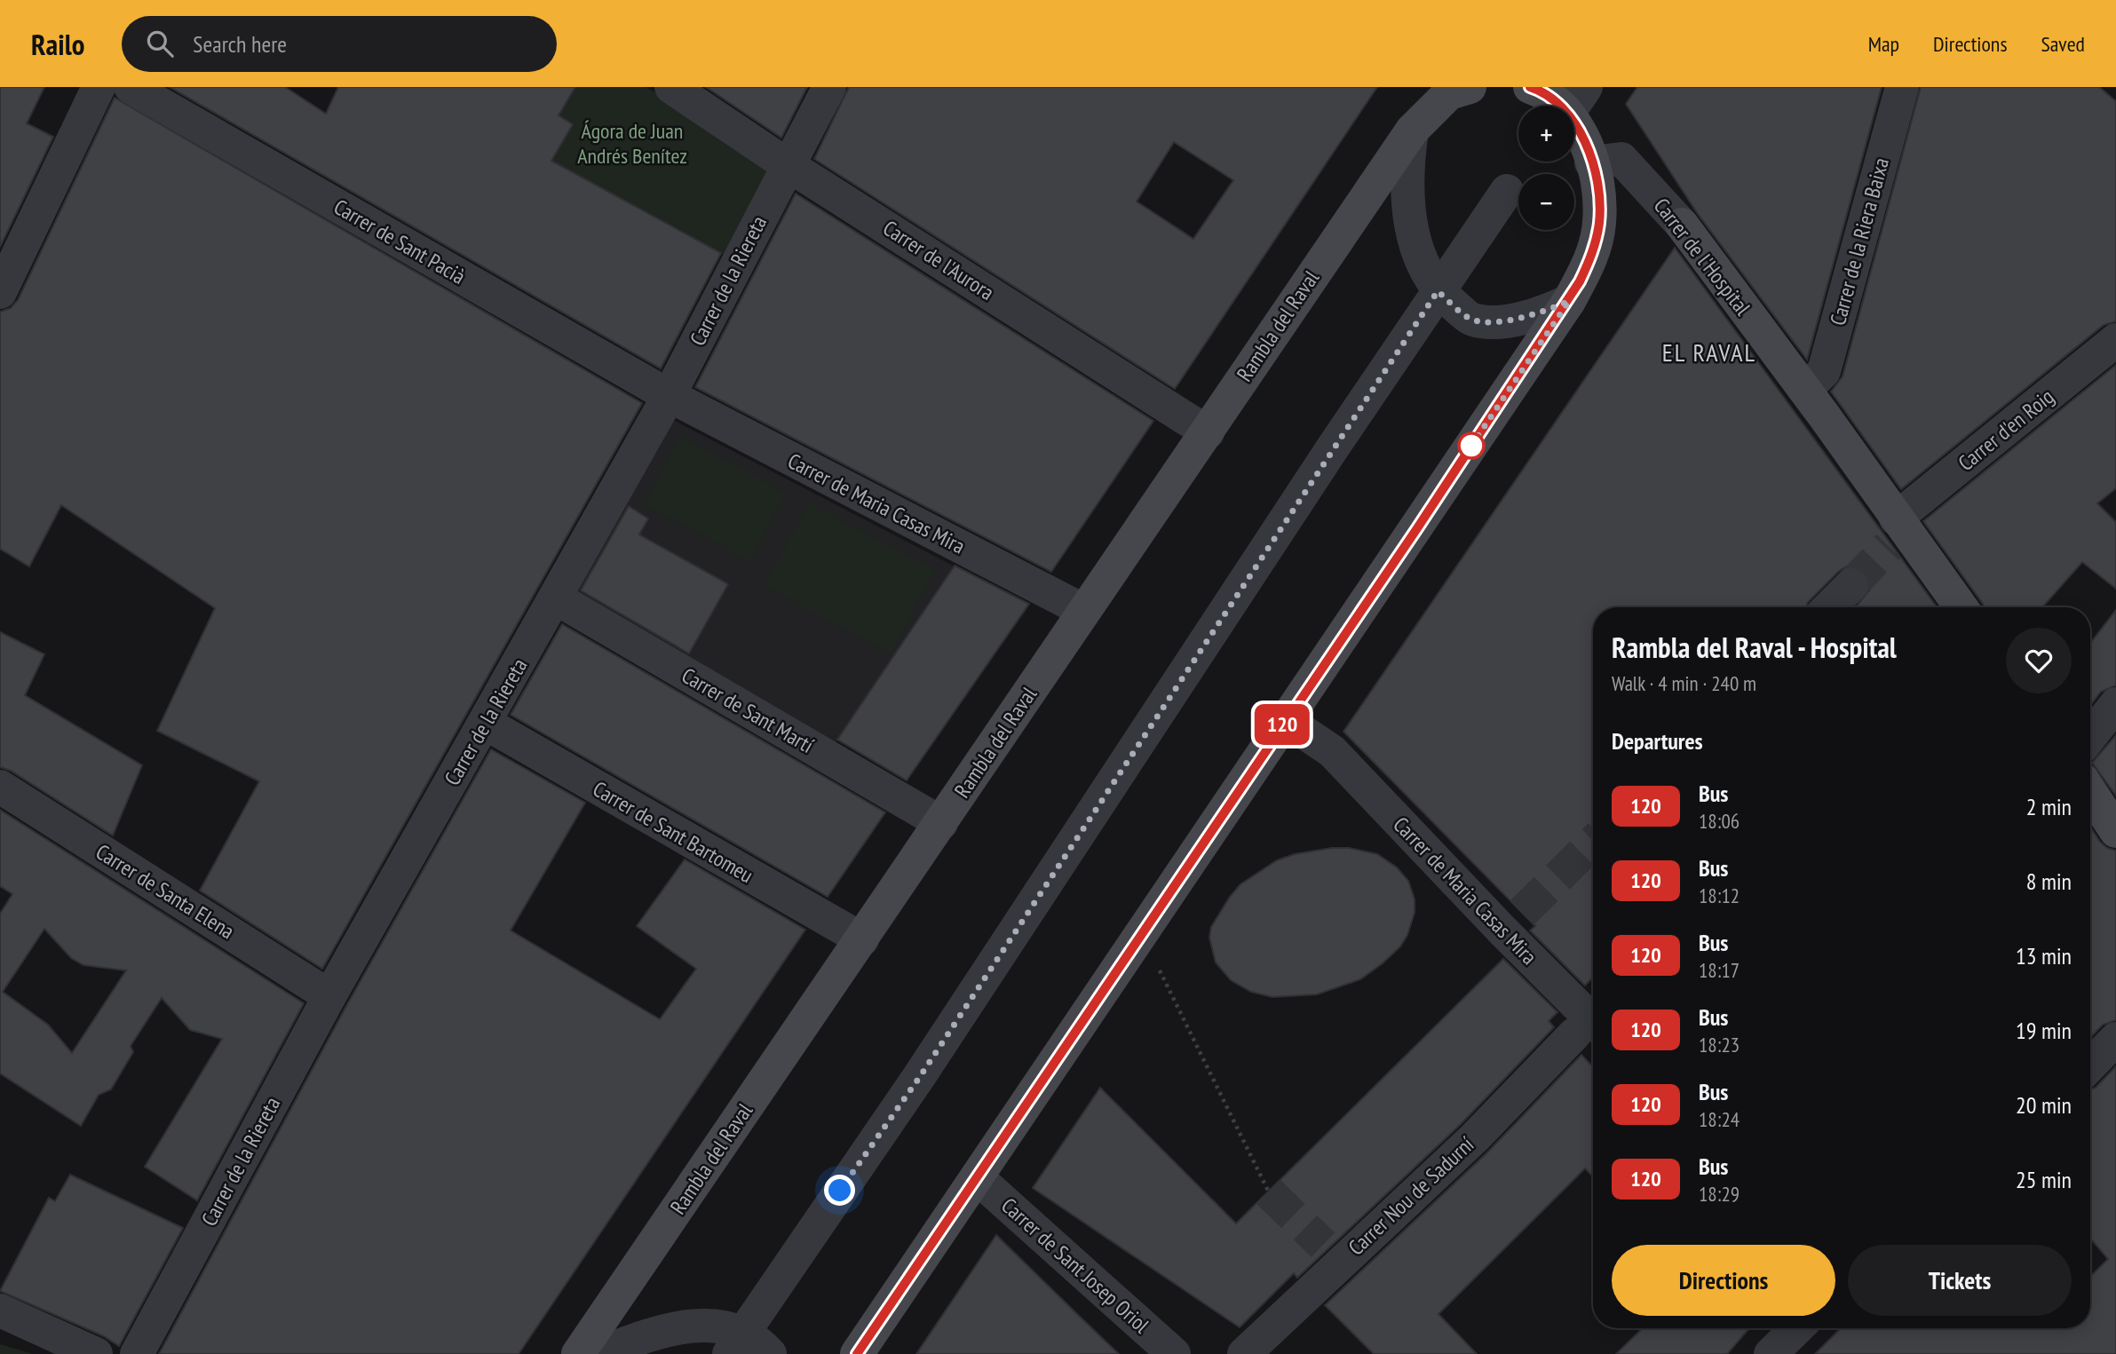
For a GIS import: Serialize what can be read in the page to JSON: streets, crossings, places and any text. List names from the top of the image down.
{
  "streets": {
    "street": [
      "Carrer de Sant Pacià",
      "Carrer de la Riera Baixa",
      "Carrer de l'Hospital",
      "Carrer de l'Aurora",
      "Carrer de la Riereta",
      "Rambla del Raval",
      "Carrer d'en Roig",
      "Carrer de Maria Casas Mira",
      "Carrer de Sant Martí",
      "Carrer de Sant Bartomeu",
      "Carrer de Santa Elena",
      "Carrer Nou de Sadurní",
      "Carrer de Sant Josep Oriol"
    ]
  },
  "crossings": [
    ["Carrer de Sant Pacià", "Carrer de la Riereta"],
    ["Carrer de Sant Pacià", "Carrer de Maria Casas Mira"],
    ["Carrer de la Riera Baixa", "Carrer de l'Hospital"],
    ["Carrer de l'Hospital", "Carrer d'en Roig"],
    ["Carrer de l'Aurora", "Carrer de la Riereta"],
    ["Carrer de l'Aurora", "Rambla del Raval"],
    ["Carrer de la Riereta", "Carrer de Maria Casas Mira"],
    ["Carrer de la Riereta", "Carrer de Sant Martí"],
    ["Carrer de la Riereta", "Carrer de Sant Bartomeu"],
    ["Carrer de la Riereta", "Carrer de Santa Elena"],
    ["Rambla del Raval", "Carrer de Maria Casas Mira"],
    ["Rambla del Raval", "Carrer de Sant Martí"],
    ["Rambla del Raval", "Carrer de Sant Bartomeu"],
    ["Carrer de Maria Casas Mira", "Carrer Nou de Sadurní"]
  ],
  "districts": ["EL RAVAL"],
  "parks": ["Ágora de Juan Andrés Benítez"],
  "lines": ["bus line 120"],
  "page": {
    "header": "Railo",
    "search": "Search here",
    "nav": ["Map", "Directions", "Saved"],
    "on_map": "120",
    "map_buttons": ["+", "−"],
    "heading": [
      ["Rambla del Raval - Hospital", "Walk · 4 min · 240 m"],
      "Departures"
    ],
    "list": [
      {
        "mark": "120",
        "name": "Bus",
        "note": "18:06",
        "value": "2 min"
      },
      {
        "mark": "120",
        "name": "Bus",
        "note": "18:12",
        "value": "8 min"
      },
      {
        "mark": "120",
        "name": "Bus",
        "note": "18:17",
        "value": "13 min"
      },
      {
        "mark": "120",
        "name": "Bus",
        "note": "18:23",
        "value": "19 min"
      },
      {
        "mark": "120",
        "name": "Bus",
        "note": "18:24",
        "value": "20 min"
      },
      {
        "mark": "120",
        "name": "Bus",
        "note": "18:29",
        "value": "25 min"
      }
    ],
    "buttons": ["Directions", "Tickets"]
  }
}
